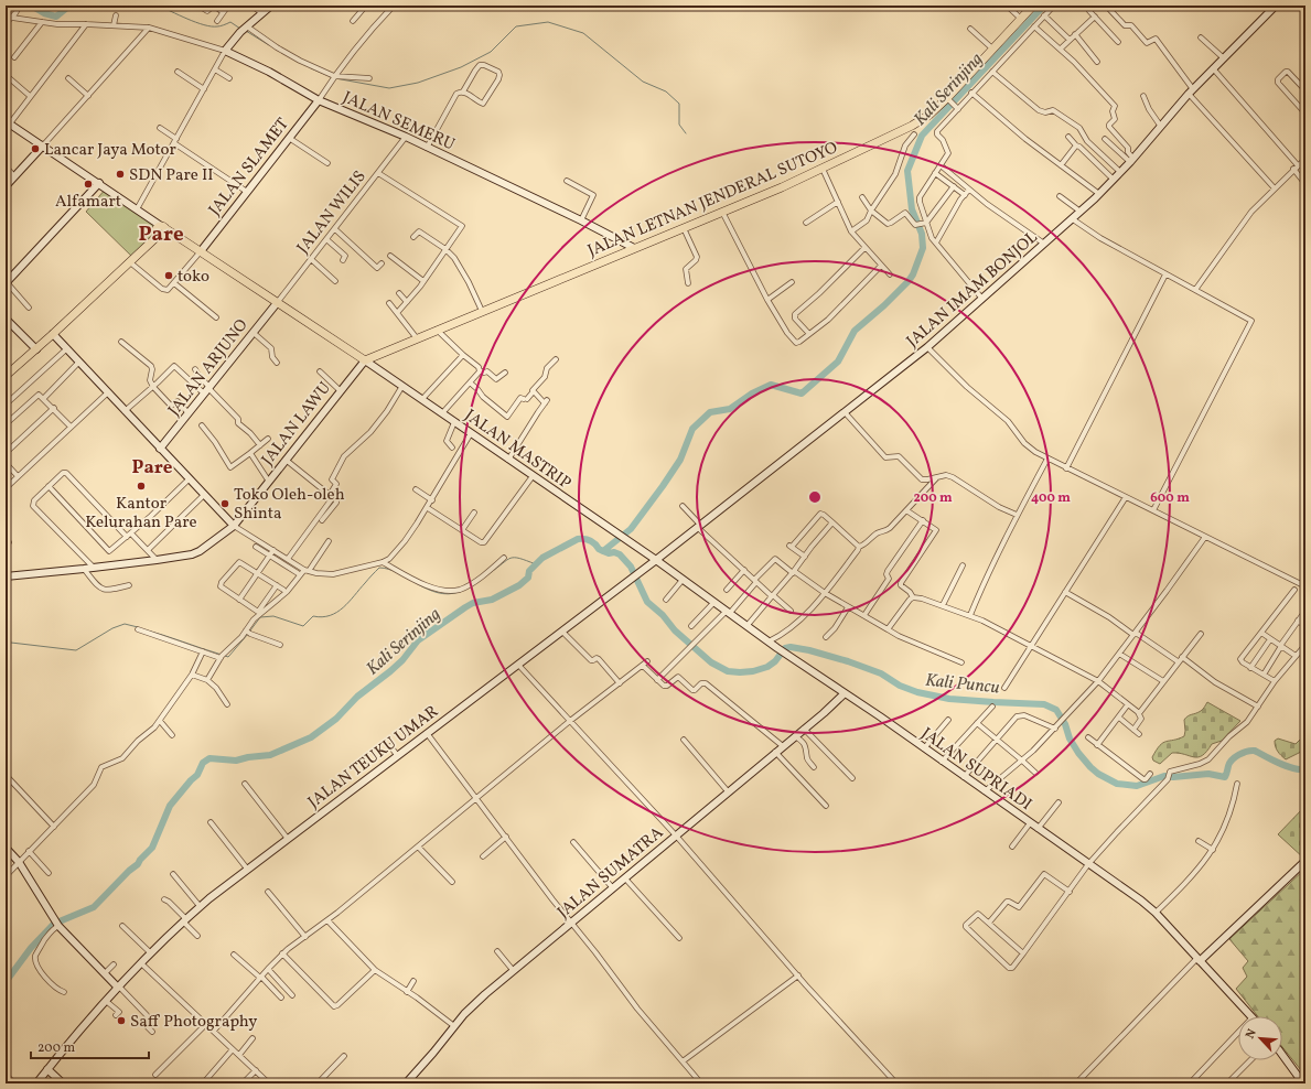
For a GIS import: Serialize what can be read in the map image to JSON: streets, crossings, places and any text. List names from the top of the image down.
{
  "streets": {
    "main road": [
      "JALAN SEMERU",
      "JALAN SLAMET",
      "JALAN LETNAN JENDERAL SUTOYO",
      "JALAN IMAM BONJOL",
      "JALAN ARJUNO",
      "JALAN LAWU",
      "JALAN MASTRIP",
      "JALAN TEUKU UMAR",
      "JALAN SUPRIADI",
      "JALAN SUMATRA"
    ],
    "street": ["JALAN WILIS"]
  },
  "crossings": [
    ["JALAN SEMERU", "JALAN SLAMET"],
    ["JALAN SEMERU", "JALAN LETNAN JENDERAL SUTOYO"],
    ["JALAN SEMERU", "JALAN WILIS"],
    ["JALAN LETNAN JENDERAL SUTOYO", "JALAN LAWU"],
    ["JALAN LETNAN JENDERAL SUTOYO", "JALAN MASTRIP"],
    ["JALAN WILIS", "JALAN ARJUNO"],
    ["JALAN IMAM BONJOL", "JALAN MASTRIP"],
    ["JALAN IMAM BONJOL", "JALAN TEUKU UMAR"],
    ["JALAN IMAM BONJOL", "JALAN SUPRIADI"],
    ["JALAN LAWU", "JALAN MASTRIP"],
    ["JALAN MASTRIP", "JALAN TEUKU UMAR"],
    ["JALAN MASTRIP", "JALAN SUPRIADI"],
    ["JALAN TEUKU UMAR", "JALAN SUPRIADI"],
    ["JALAN SUPRIADI", "JALAN SUMATRA"]
  ],
  "districts": ["Pare", "Pare"],
  "water": ["Kali Serinjing", "Kali Puncu"],
  "places": [
    "Lancar Jaya Motor",
    "SDN Pare II",
    "Alfamart",
    "toko",
    "Kantor Kelurahan Pare",
    "Toko Oleh-oleh Shinta",
    "Saff Photography"
  ],
  "scale_bar": "200 m",
  "north": "top left",
  "rings": ["200 m", "400 m", "600 m"]
}
